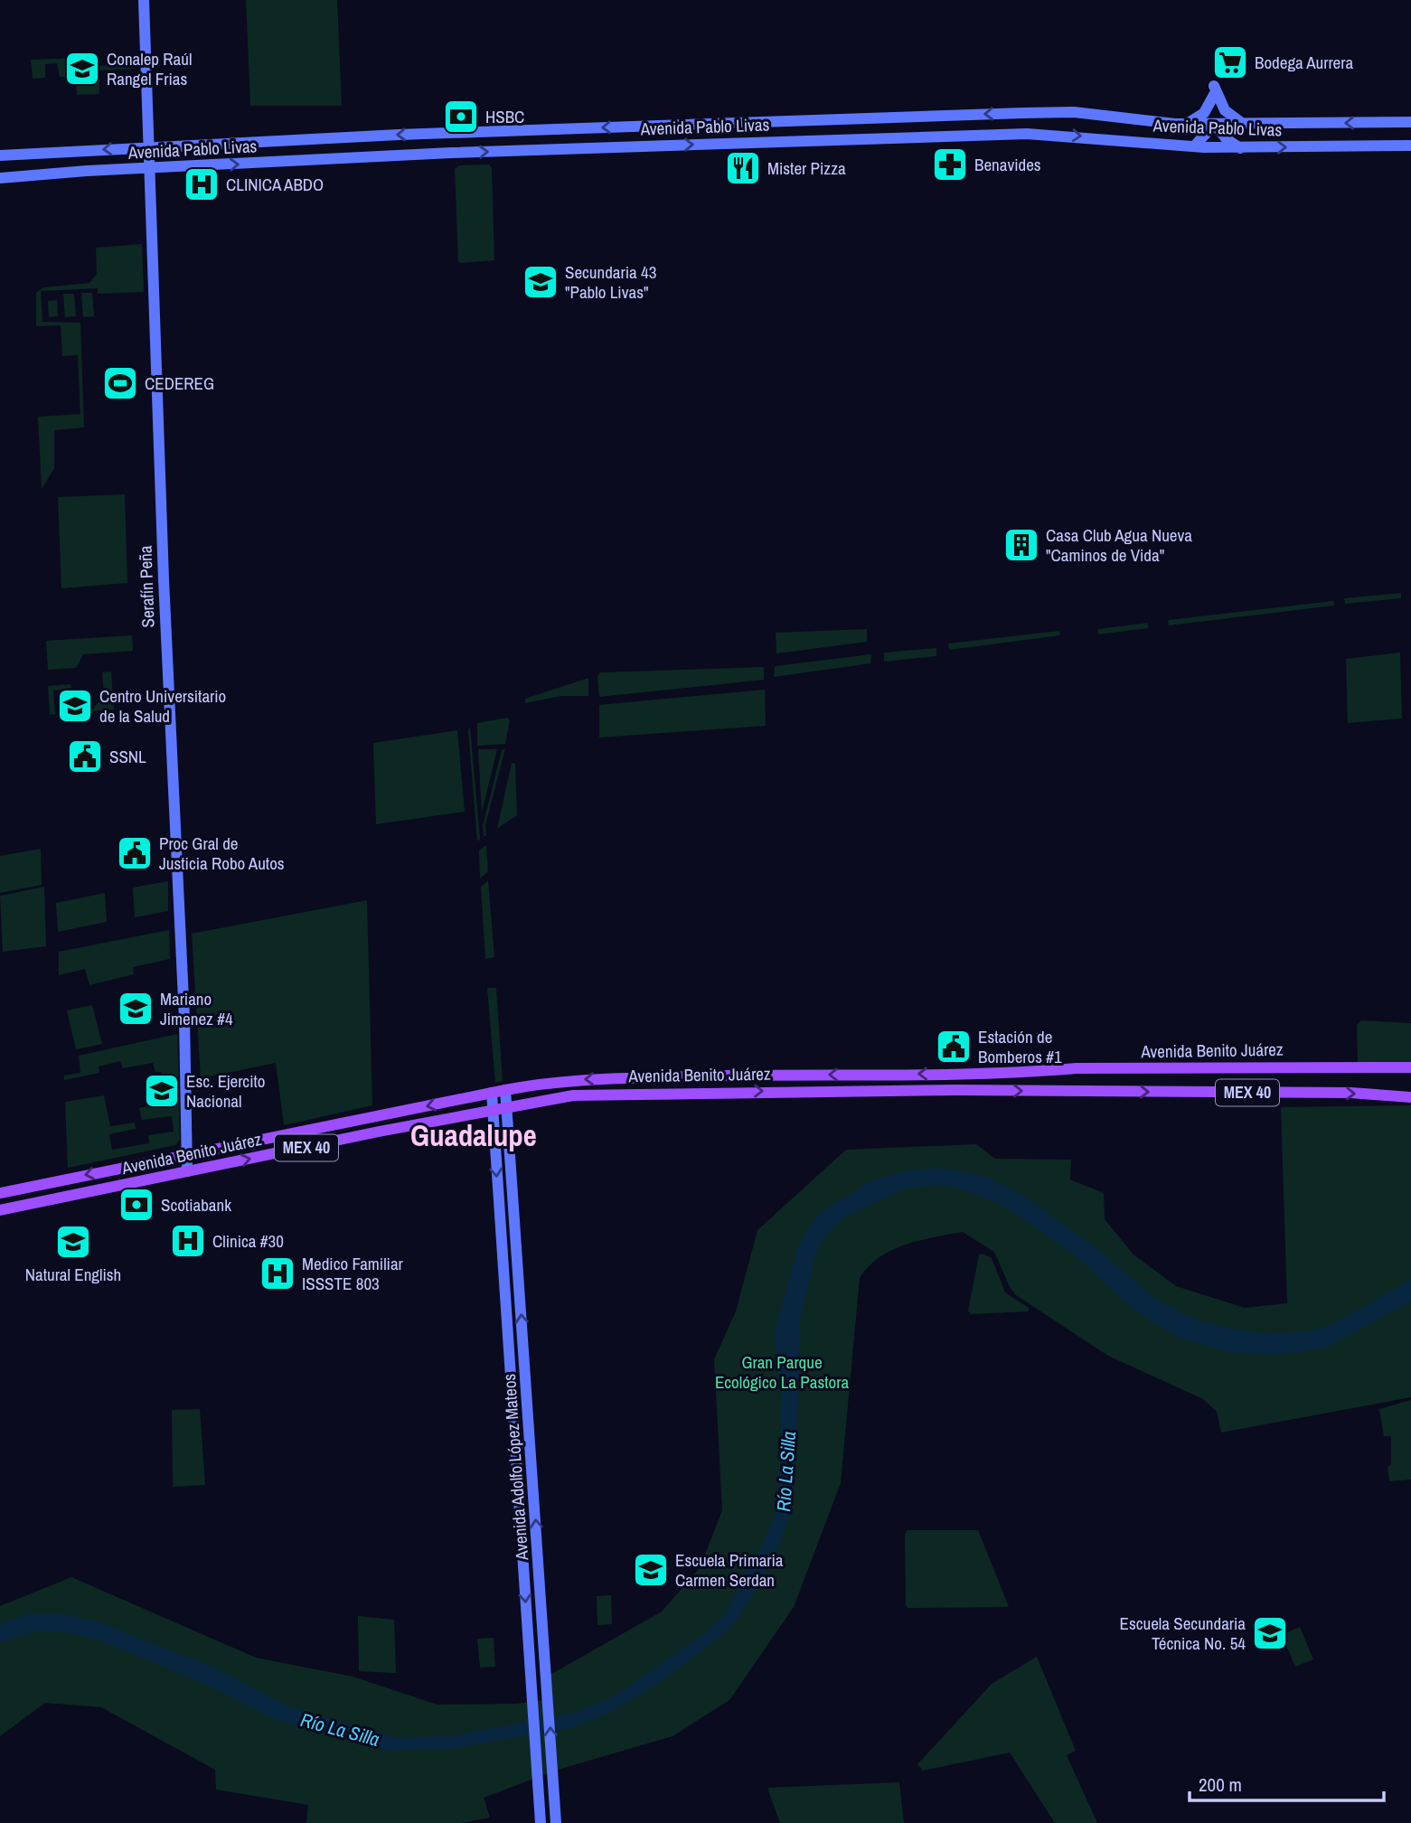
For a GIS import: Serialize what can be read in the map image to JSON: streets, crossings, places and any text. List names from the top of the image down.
{
  "streets": {
    "main road": [
      "Avenida Pablo Livas",
      "Serafín Peña",
      "Avenida Benito Juárez",
      "MEX 40",
      "Avenida Adolfo López Mateos"
    ]
  },
  "crossings": [
    ["Avenida Pablo Livas", "Serafín Peña"],
    ["Serafín Peña", "Avenida Benito Juárez"],
    ["Avenida Benito Juárez", "Avenida Adolfo López Mateos"]
  ],
  "districts": ["Guadalupe"],
  "water": ["Río La Silla"],
  "parks": ["Gran Parque Ecológico La Pastora"],
  "places": {
    "supermarket": ["Bodega Aurrera"],
    "school or university": [
      "Conalep Raúl Rangel Frias",
      "Secundaria 43 \"Pablo Livas\"",
      "Centro Universitario de la Salud",
      "Mariano Jimenez #4",
      "Esc. Ejercito Nacional",
      "Natural English",
      "Escuela Primaria Carmen Serdan",
      "Escuela Secundaria Técnica No. 54"
    ],
    "bank": ["HSBC", "Scotiabank"],
    "pharmacy": ["Benavides"],
    "restaurant": ["Mister Pizza"],
    "hospital": ["CLINICA ABDO", "Clinica #30", "Medico Familiar ISSSTE 803"],
    "sports": ["CEDEREG"],
    "building": ["Casa Club Agua Nueva \"Caminos de Vida\""],
    "public building": ["SSNL", "Proc Gral de Justicia Robo Autos", "Estación de Bomberos #1"]
  },
  "scale_bar": "200 m"
}
